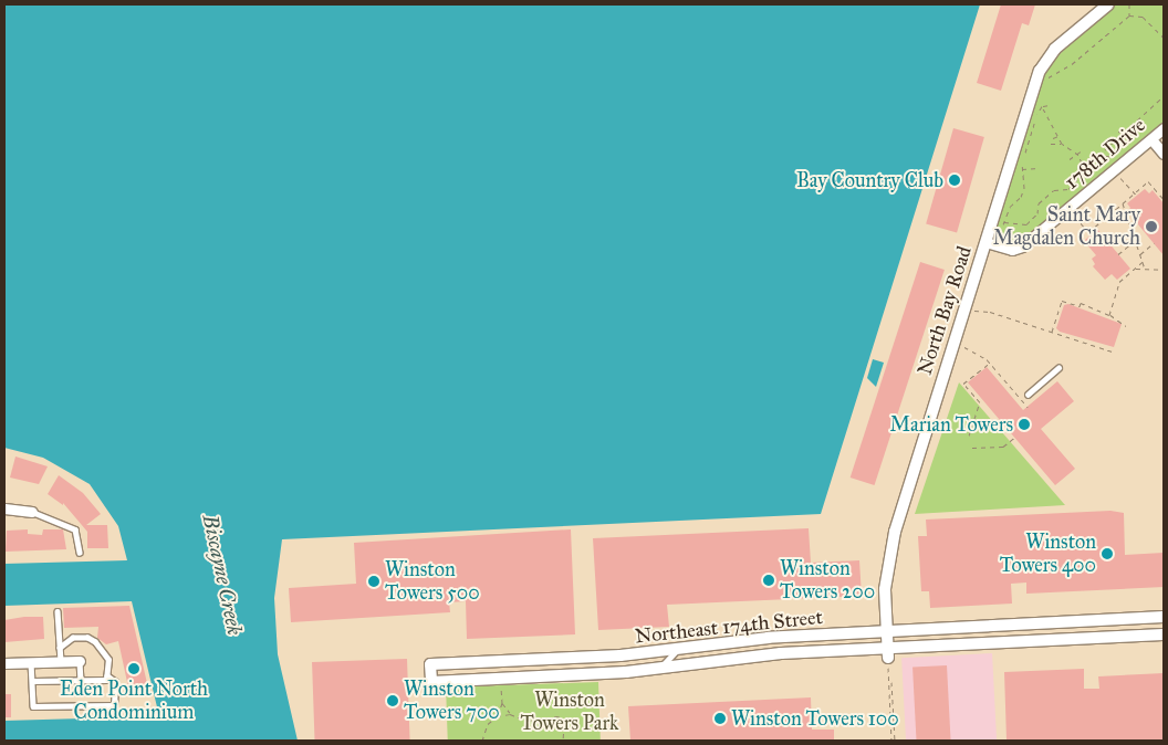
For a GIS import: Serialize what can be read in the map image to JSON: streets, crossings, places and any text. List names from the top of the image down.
{
  "streets": {
    "street": ["178th Drive", "North Bay Road", "Northeast 174th Street"]
  },
  "crossings": [
    ["178th Drive", "North Bay Road"],
    ["North Bay Road", "Northeast 174th Street"]
  ],
  "water": ["Biscayne Creek"],
  "parks": ["Winston Towers Park"],
  "places": [
    "Bay Country Club",
    "Saint Mary Magdalen Church",
    "Marian Towers",
    "Winston Towers 400",
    "Winston Towers 200",
    "Winston Towers 500",
    "Eden Point North Condominium",
    "Winston Towers 700",
    "Winston Towers 100"
  ]
}
